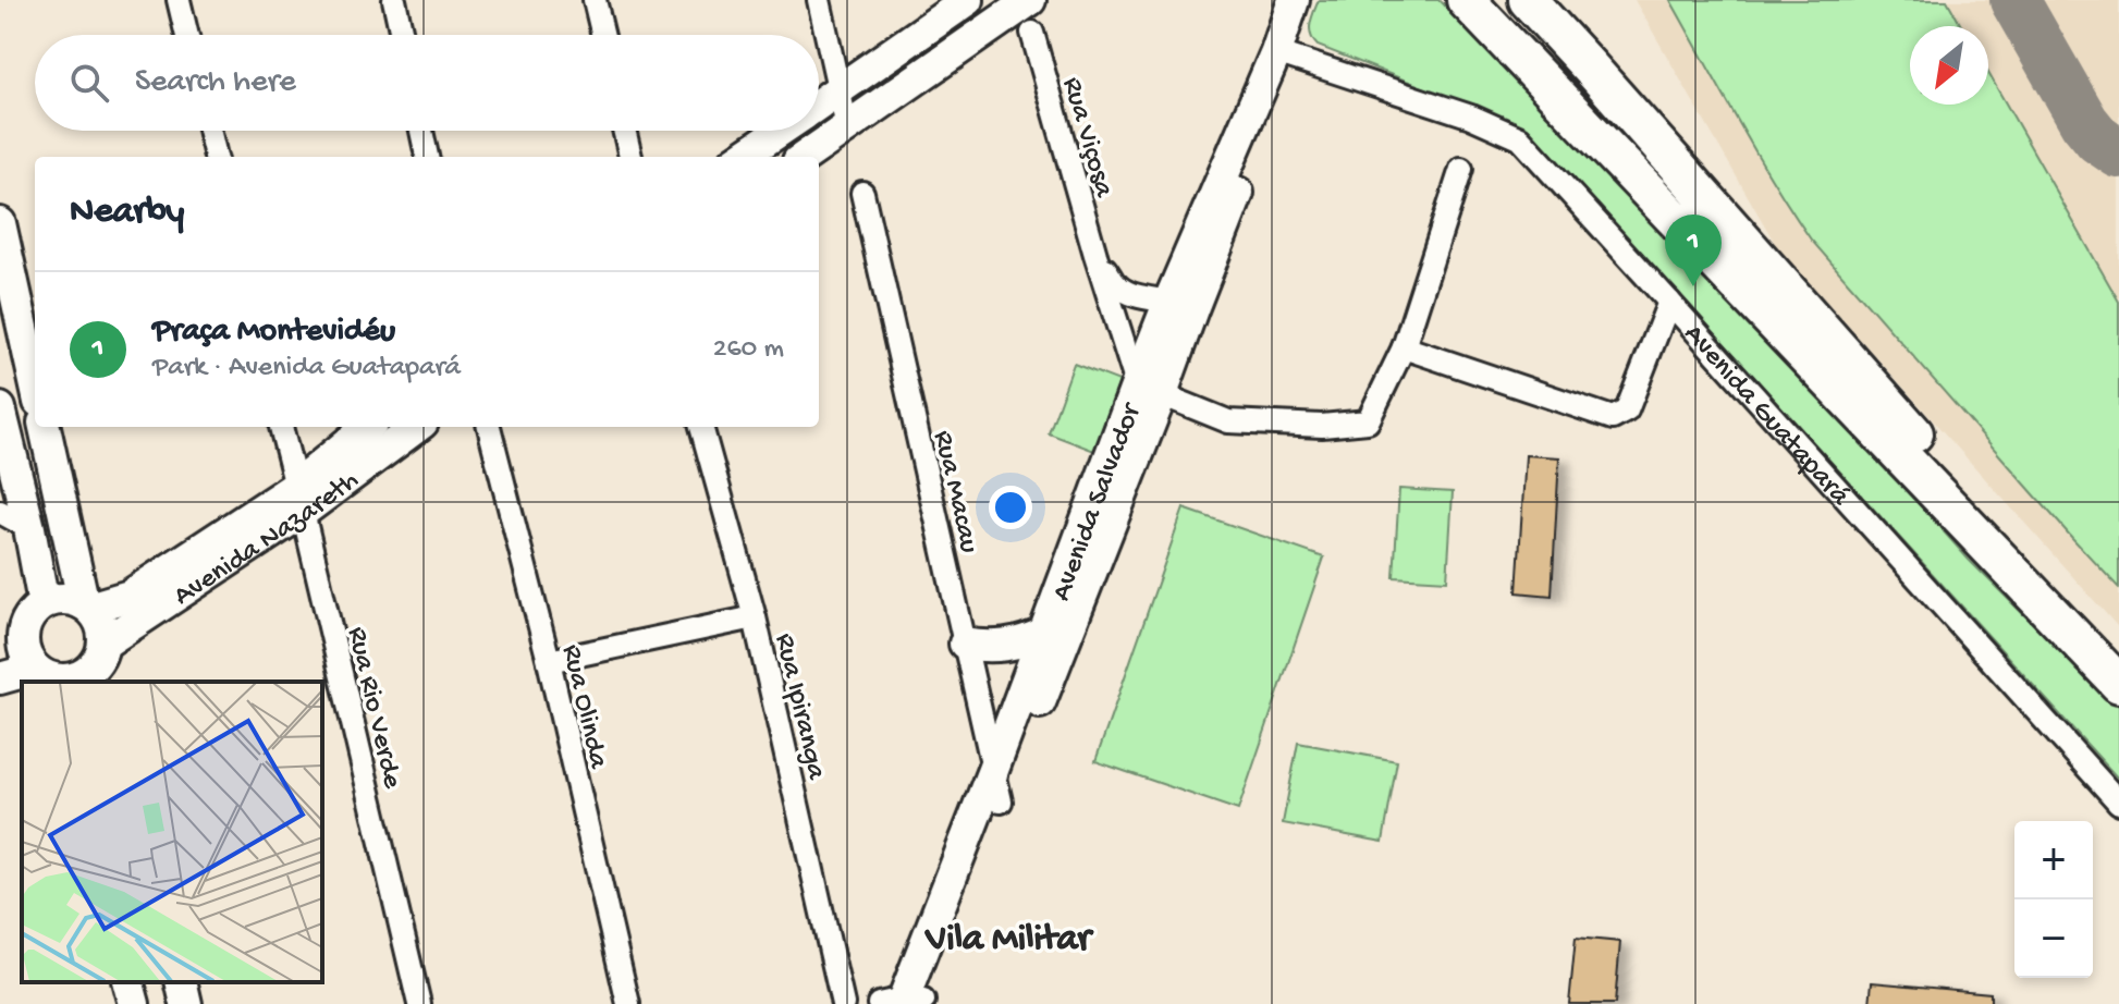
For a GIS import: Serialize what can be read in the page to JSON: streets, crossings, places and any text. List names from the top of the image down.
{
  "streets": {
    "street": [
      "Rua Viçosa",
      "Avenida Guatapará",
      "Rua Macau",
      "Avenida Salvador",
      "Avenida Nazareth",
      "Rua Olinda",
      "Rua Ipiranga",
      "Rua Rio Verde"
    ]
  },
  "crossings": [
    ["Rua Viçosa", "Avenida Salvador"],
    ["Avenida Guatapará", "Avenida Salvador"],
    ["Rua Macau", "Avenida Salvador"],
    ["Avenida Nazareth", "Rua Rio Verde"]
  ],
  "districts": ["Vila Militar"],
  "north": "bottom left",
  "page": {
    "search": "Search here",
    "heading": "Nearby",
    "pins": "1",
    "list": [
      {
        "mark": "1",
        "name": "Praça Montevidéu",
        "note": "Park · Avenida Guatapará",
        "value": "260 m"
      }
    ],
    "map_buttons": ["+", "−"]
  }
}
